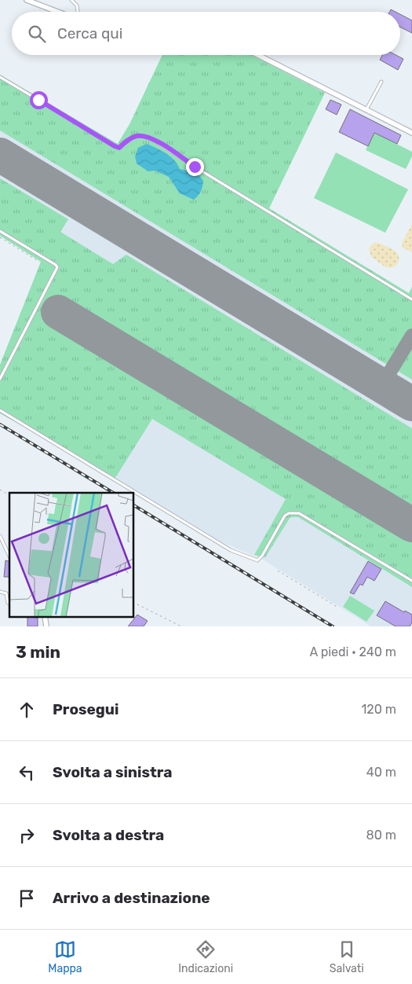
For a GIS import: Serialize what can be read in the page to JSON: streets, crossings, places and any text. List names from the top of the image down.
{
  "page": {
    "search": "Cerca qui",
    "heading": ["3 min", "A piedi · 240 m"],
    "list": [
      ["Prosegui", "120 m"],
      ["Svolta a sinistra", "40 m"],
      ["Svolta a destra", "80 m"],
      "Arrivo a destinazione"
    ],
    "nav": ["Mappa", "Indicazioni", "Salvati"]
  }
}
